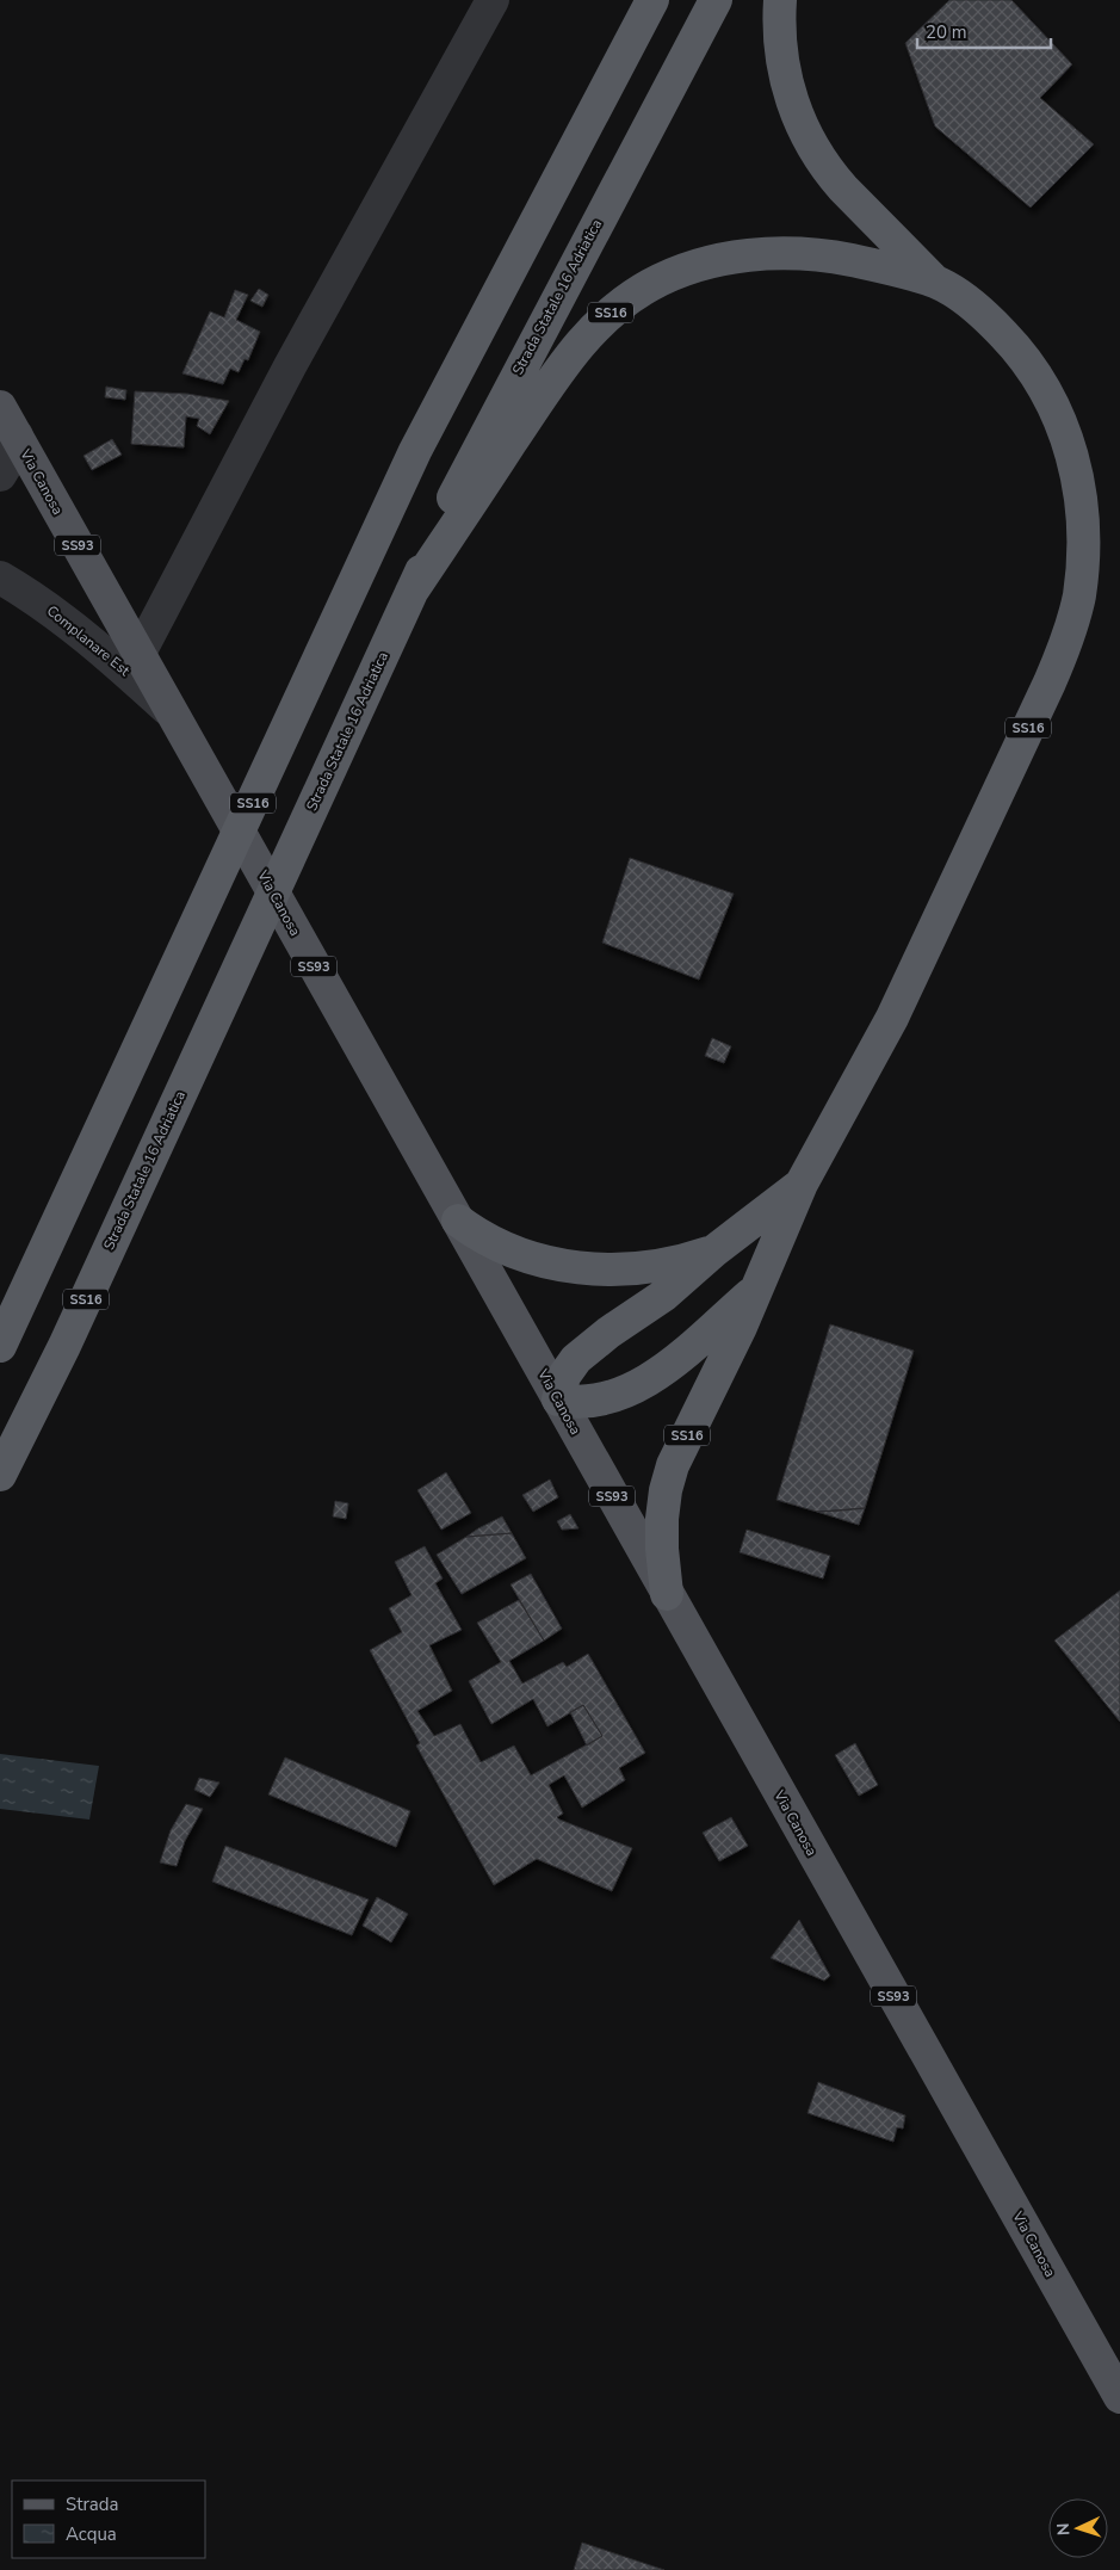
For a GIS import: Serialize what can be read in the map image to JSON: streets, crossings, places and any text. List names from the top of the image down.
{
  "streets": {
    "highway": ["Strada Statale 16 Adriatica", "SS16"],
    "main road": ["Via Canosa", "SS93"],
    "street": ["Complanare Est"]
  },
  "crossings": [
    ["Strada Statale 16 Adriatica", "SS16"],
    ["SS16", "Via Canosa"],
    ["Via Canosa", "Complanare Est"]
  ],
  "legend": ["Strada", "Acqua"],
  "scale_bar": "20 m",
  "north": "left"
}
